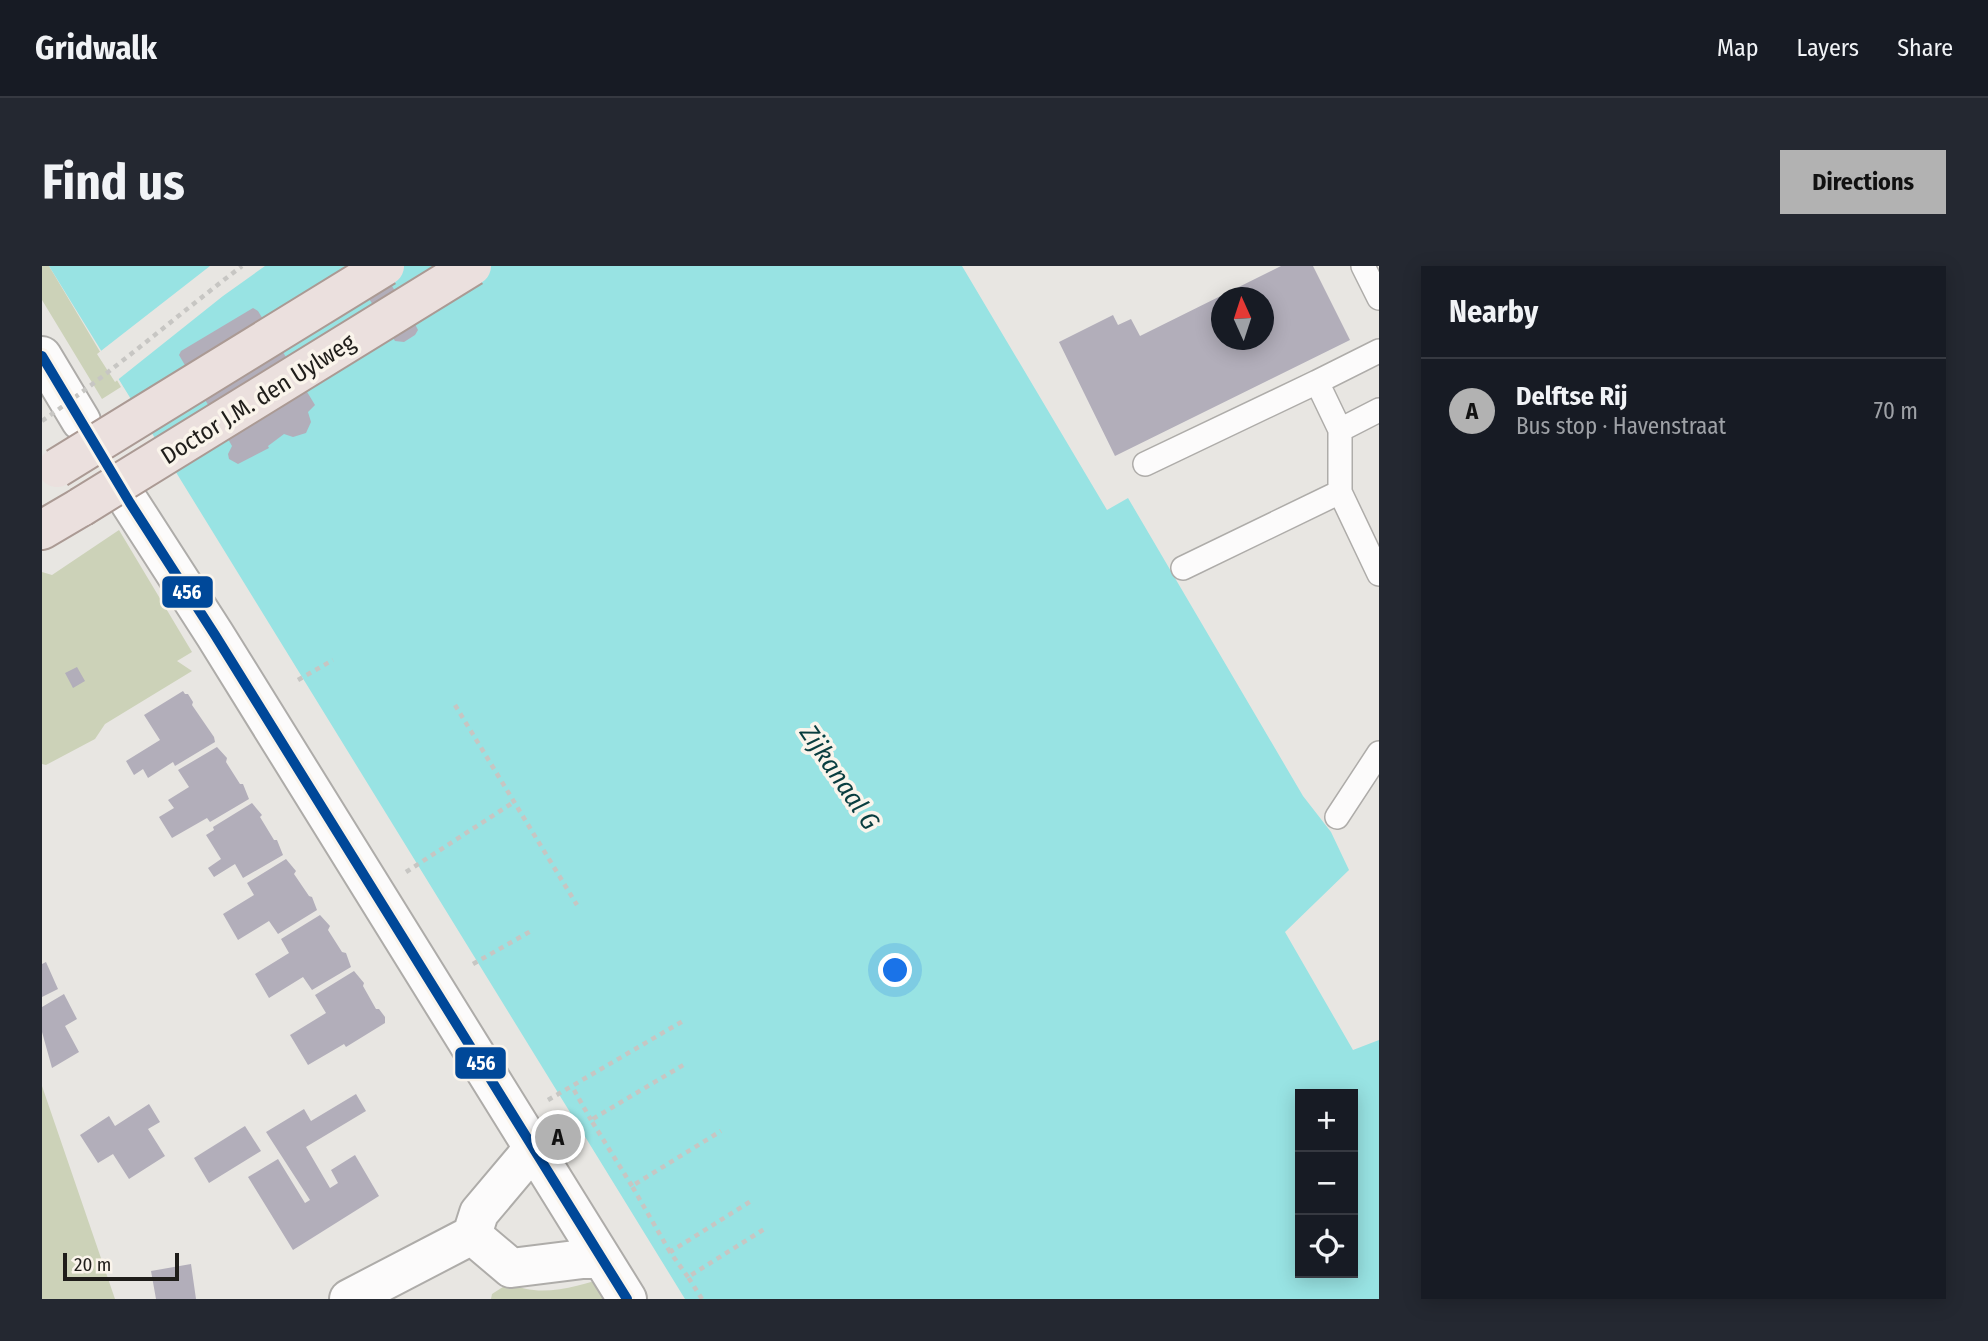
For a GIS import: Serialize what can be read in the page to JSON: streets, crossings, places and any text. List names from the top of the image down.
{
  "streets": {
    "main road": ["Doctor J.M. den Uylweg"]
  },
  "water": ["Zijkanaal G"],
  "lines": ["transit line 456"],
  "scale_bar": "20 m",
  "north": "top",
  "page": {
    "header": "Gridwalk",
    "nav": ["Map", "Layers", "Share"],
    "buttons": "Directions",
    "title": "Find us",
    "heading": "Nearby",
    "list": [
      {
        "mark": "A",
        "name": "Delftse Rij",
        "note": "Bus stop · Havenstraat",
        "value": "70 m"
      }
    ],
    "map_buttons": ["+", "−"],
    "pins": "A",
    "scale": "20 m"
  }
}
